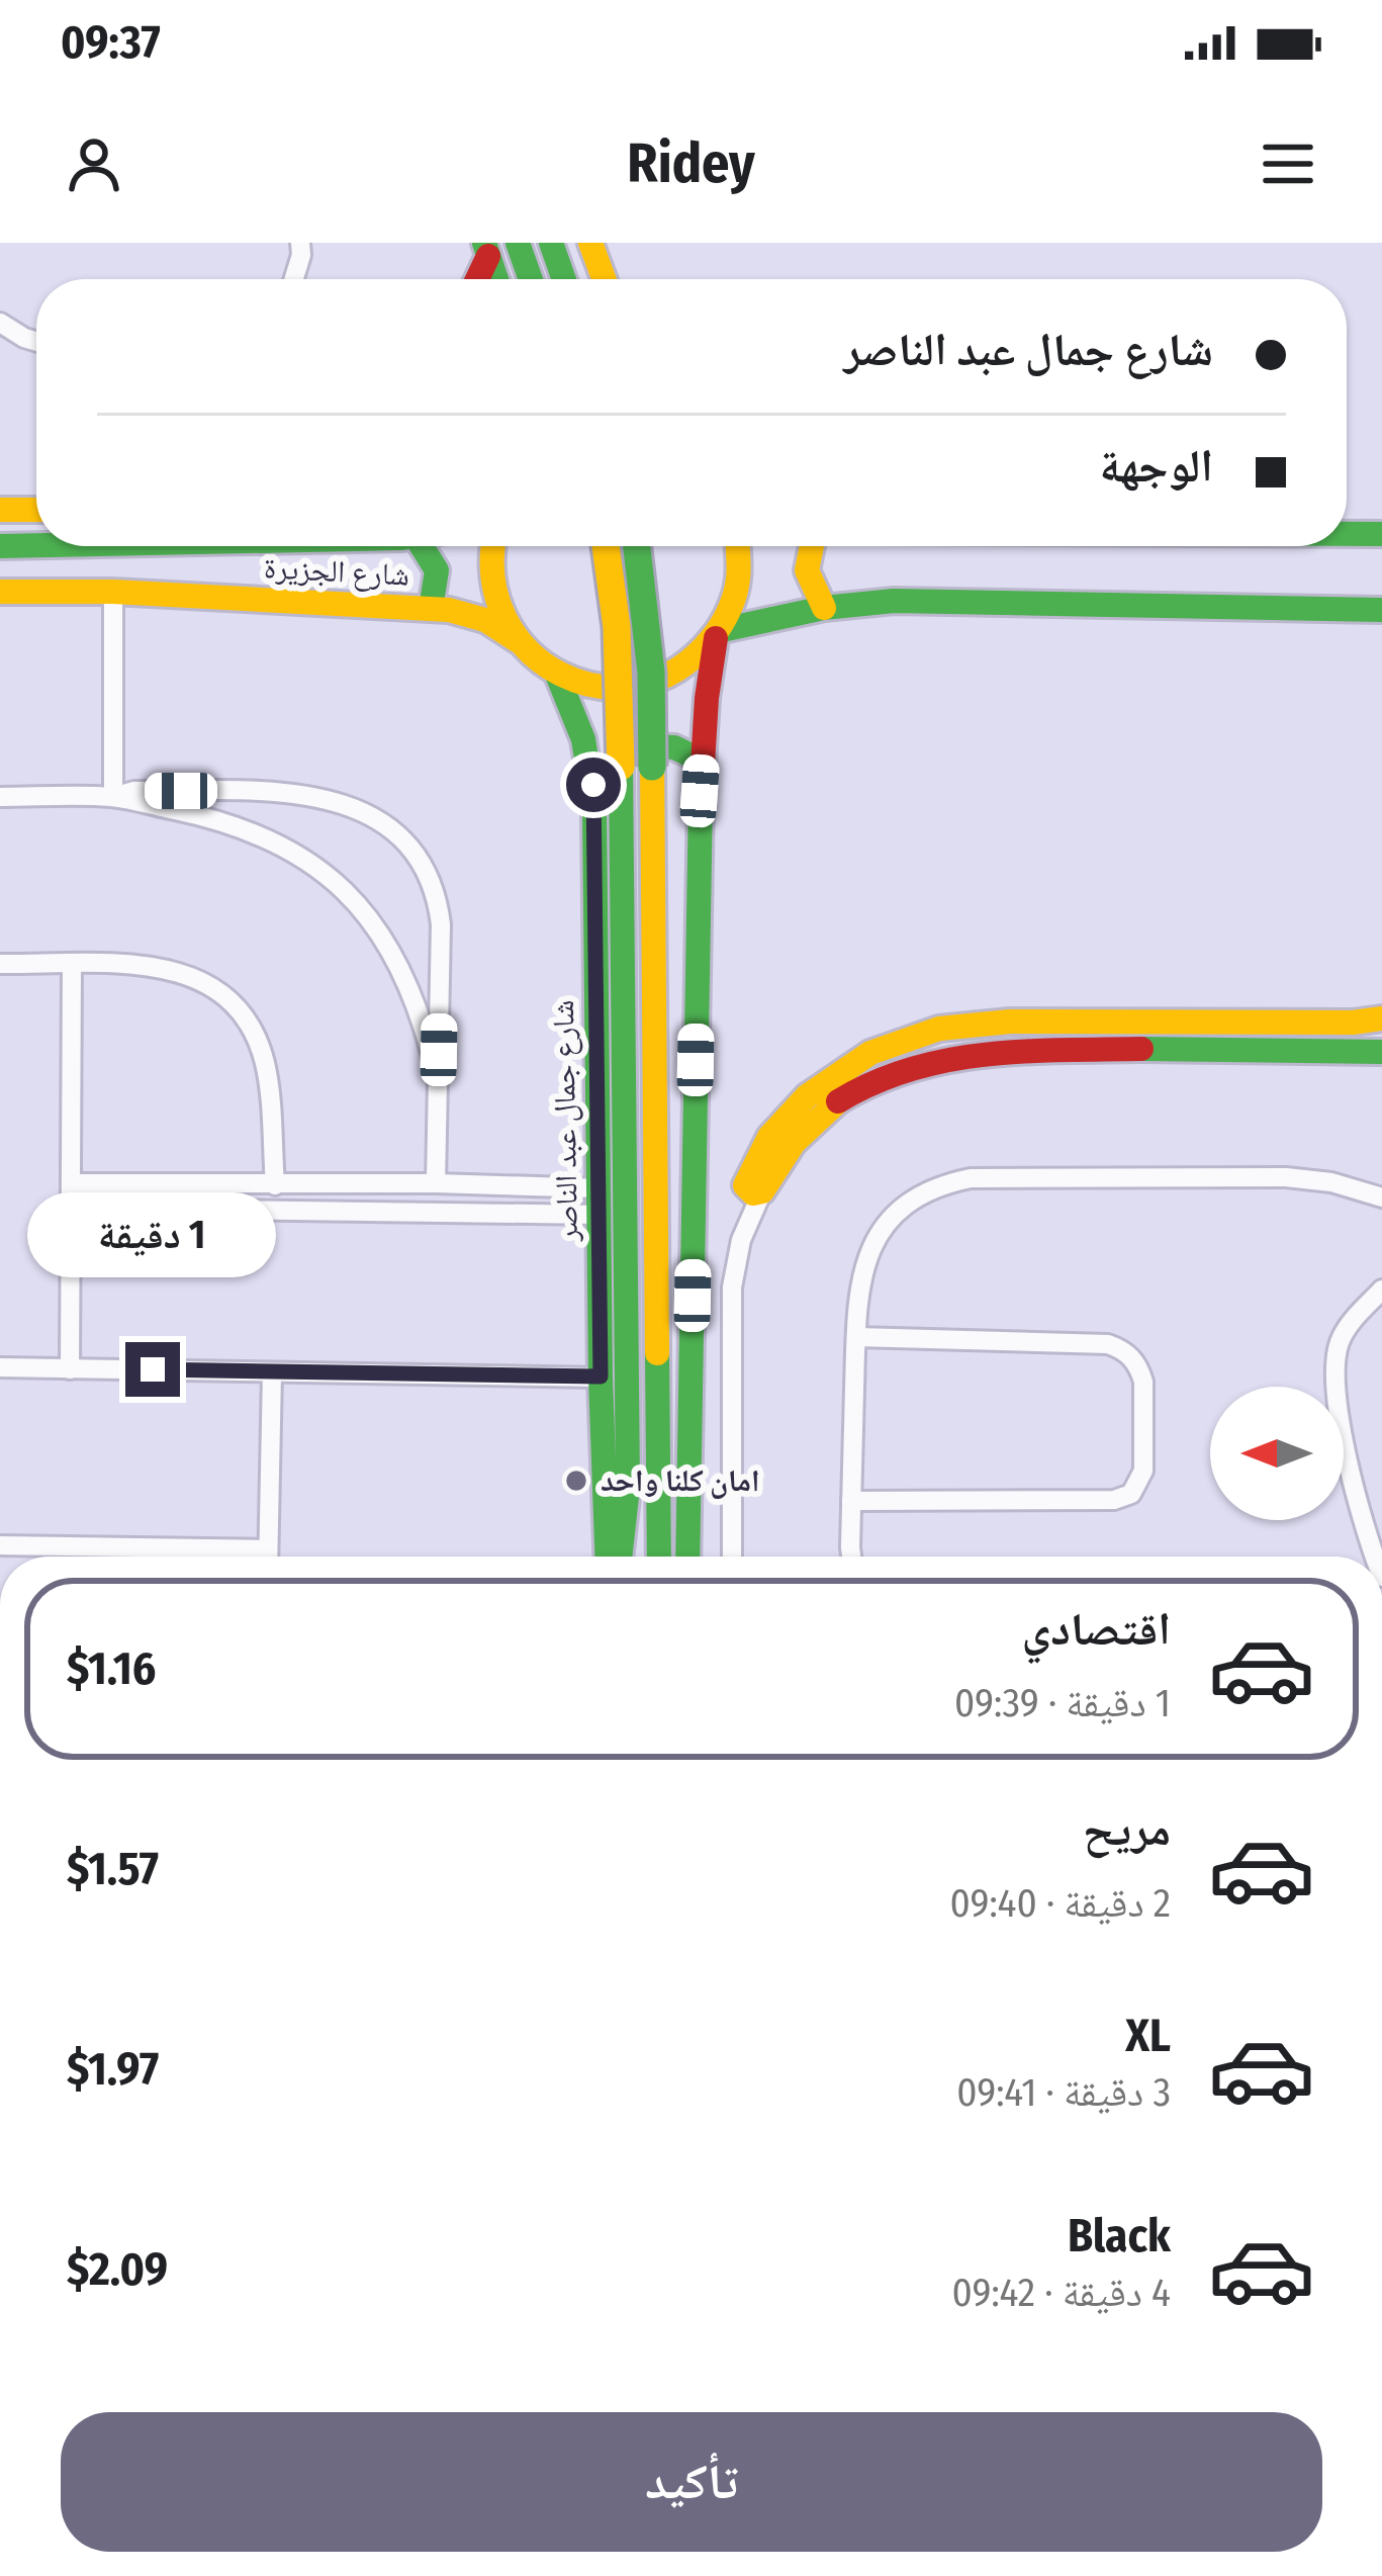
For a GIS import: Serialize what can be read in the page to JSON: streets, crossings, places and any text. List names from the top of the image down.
{
  "streets": {
    "main road": ["شارع الجزيرة", "شارع جمال عبد الناصر"]
  },
  "places": ["امان كلنا واحد"],
  "north": "left",
  "page": {
    "status": "09:37",
    "header": "Ridey",
    "banner": ["شارع جمال عبد الناصر", "الوجهة"],
    "bubble": "1 دقيقة",
    "list": [
      {
        "name": "اقتصادي",
        "note": "1 دقيقة · 09:39",
        "value": "$1.16"
      },
      {
        "name": "مريح",
        "note": "2 دقيقة · 09:40",
        "value": "$1.57"
      },
      {
        "name": "XL",
        "note": "3 دقيقة · 09:41",
        "value": "$1.97"
      },
      {
        "name": "Black",
        "note": "4 دقيقة · 09:42",
        "value": "$2.09"
      }
    ],
    "buttons": "تأكيد"
  }
}
